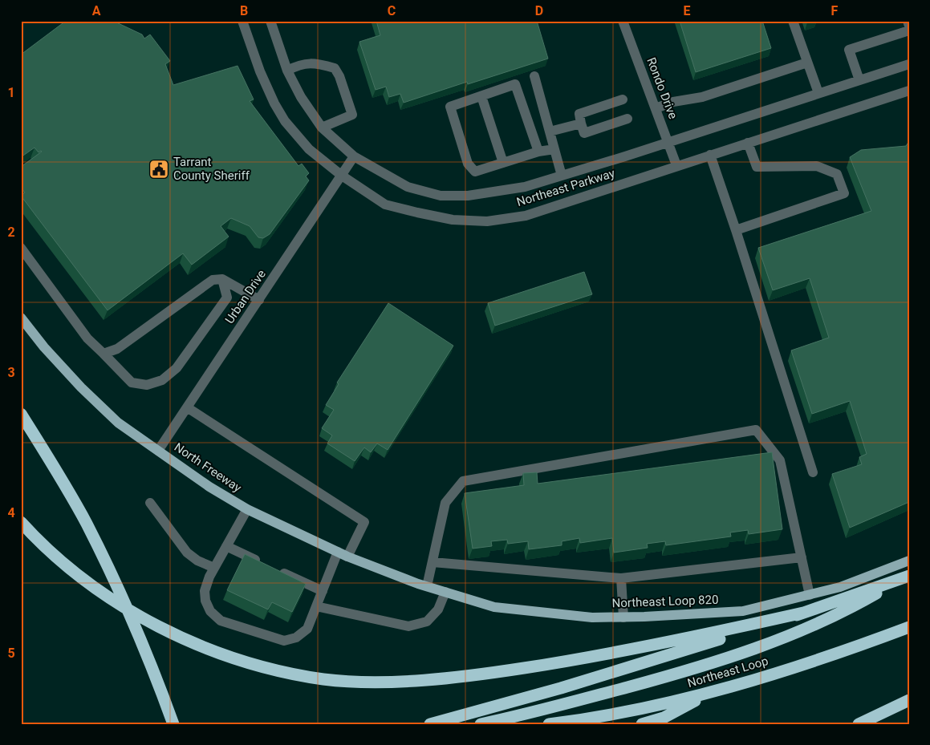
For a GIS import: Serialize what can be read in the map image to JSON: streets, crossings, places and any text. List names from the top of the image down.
{
  "streets": {
    "highway": ["Northeast Loop"],
    "main road": ["North Freeway", "Northeast Loop 820"],
    "street": ["Rondo Drive", "Northeast Parkway", "Urban Drive"]
  },
  "crossings": [
    ["Rondo Drive", "Northeast Parkway"],
    ["Northeast Parkway", "Urban Drive"],
    ["Urban Drive", "North Freeway"],
    ["North Freeway", "Northeast Loop 820"]
  ],
  "places": {
    "public building": ["Tarrant County Sheriff"]
  },
  "grid": {
    "columns": [
      "A",
      "B",
      "C",
      "D",
      "E",
      "F"
    ],
    "rows": [
      "1",
      "2",
      "3",
      "4",
      "5"
    ]
  }
}
